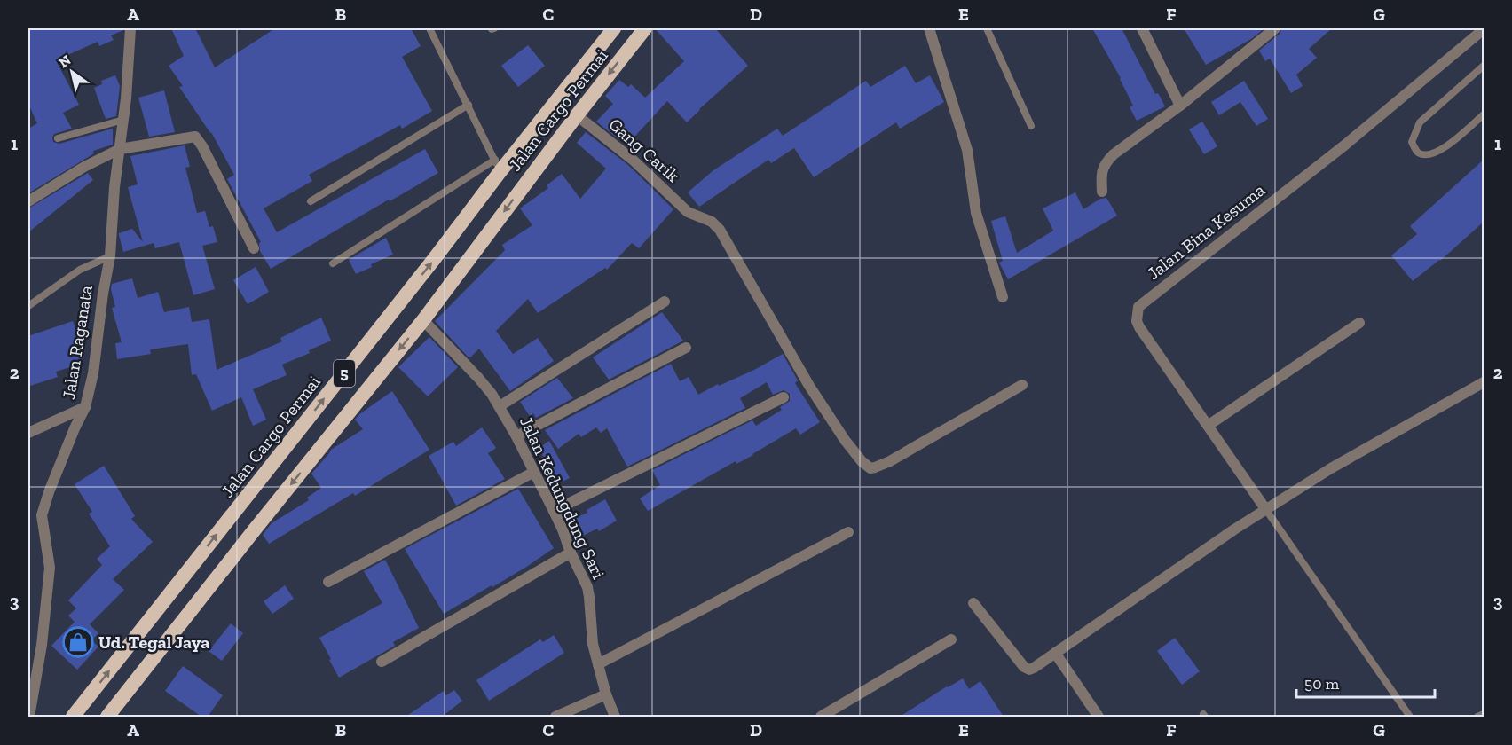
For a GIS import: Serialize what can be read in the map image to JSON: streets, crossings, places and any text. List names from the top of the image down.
{
  "streets": {
    "highway": ["Jalan Cargo Permai", "5"],
    "street": [
      "Gang Carik",
      "Jalan Bina Kesuma",
      "Jalan Raganata",
      "Jalan Kedungdung Sari"
    ]
  },
  "crossings": [
    ["Jalan Cargo Permai", "Gang Carik"],
    ["Jalan Cargo Permai", "Jalan Kedungdung Sari"]
  ],
  "places": {
    "shop": ["Ud. Tegal Jaya"]
  },
  "scale_bar": "50 m",
  "north": "top left",
  "grid": {
    "columns": [
      "A",
      "B",
      "C",
      "D",
      "E",
      "F",
      "G"
    ],
    "rows": ["1", "2", "3"]
  }
}
